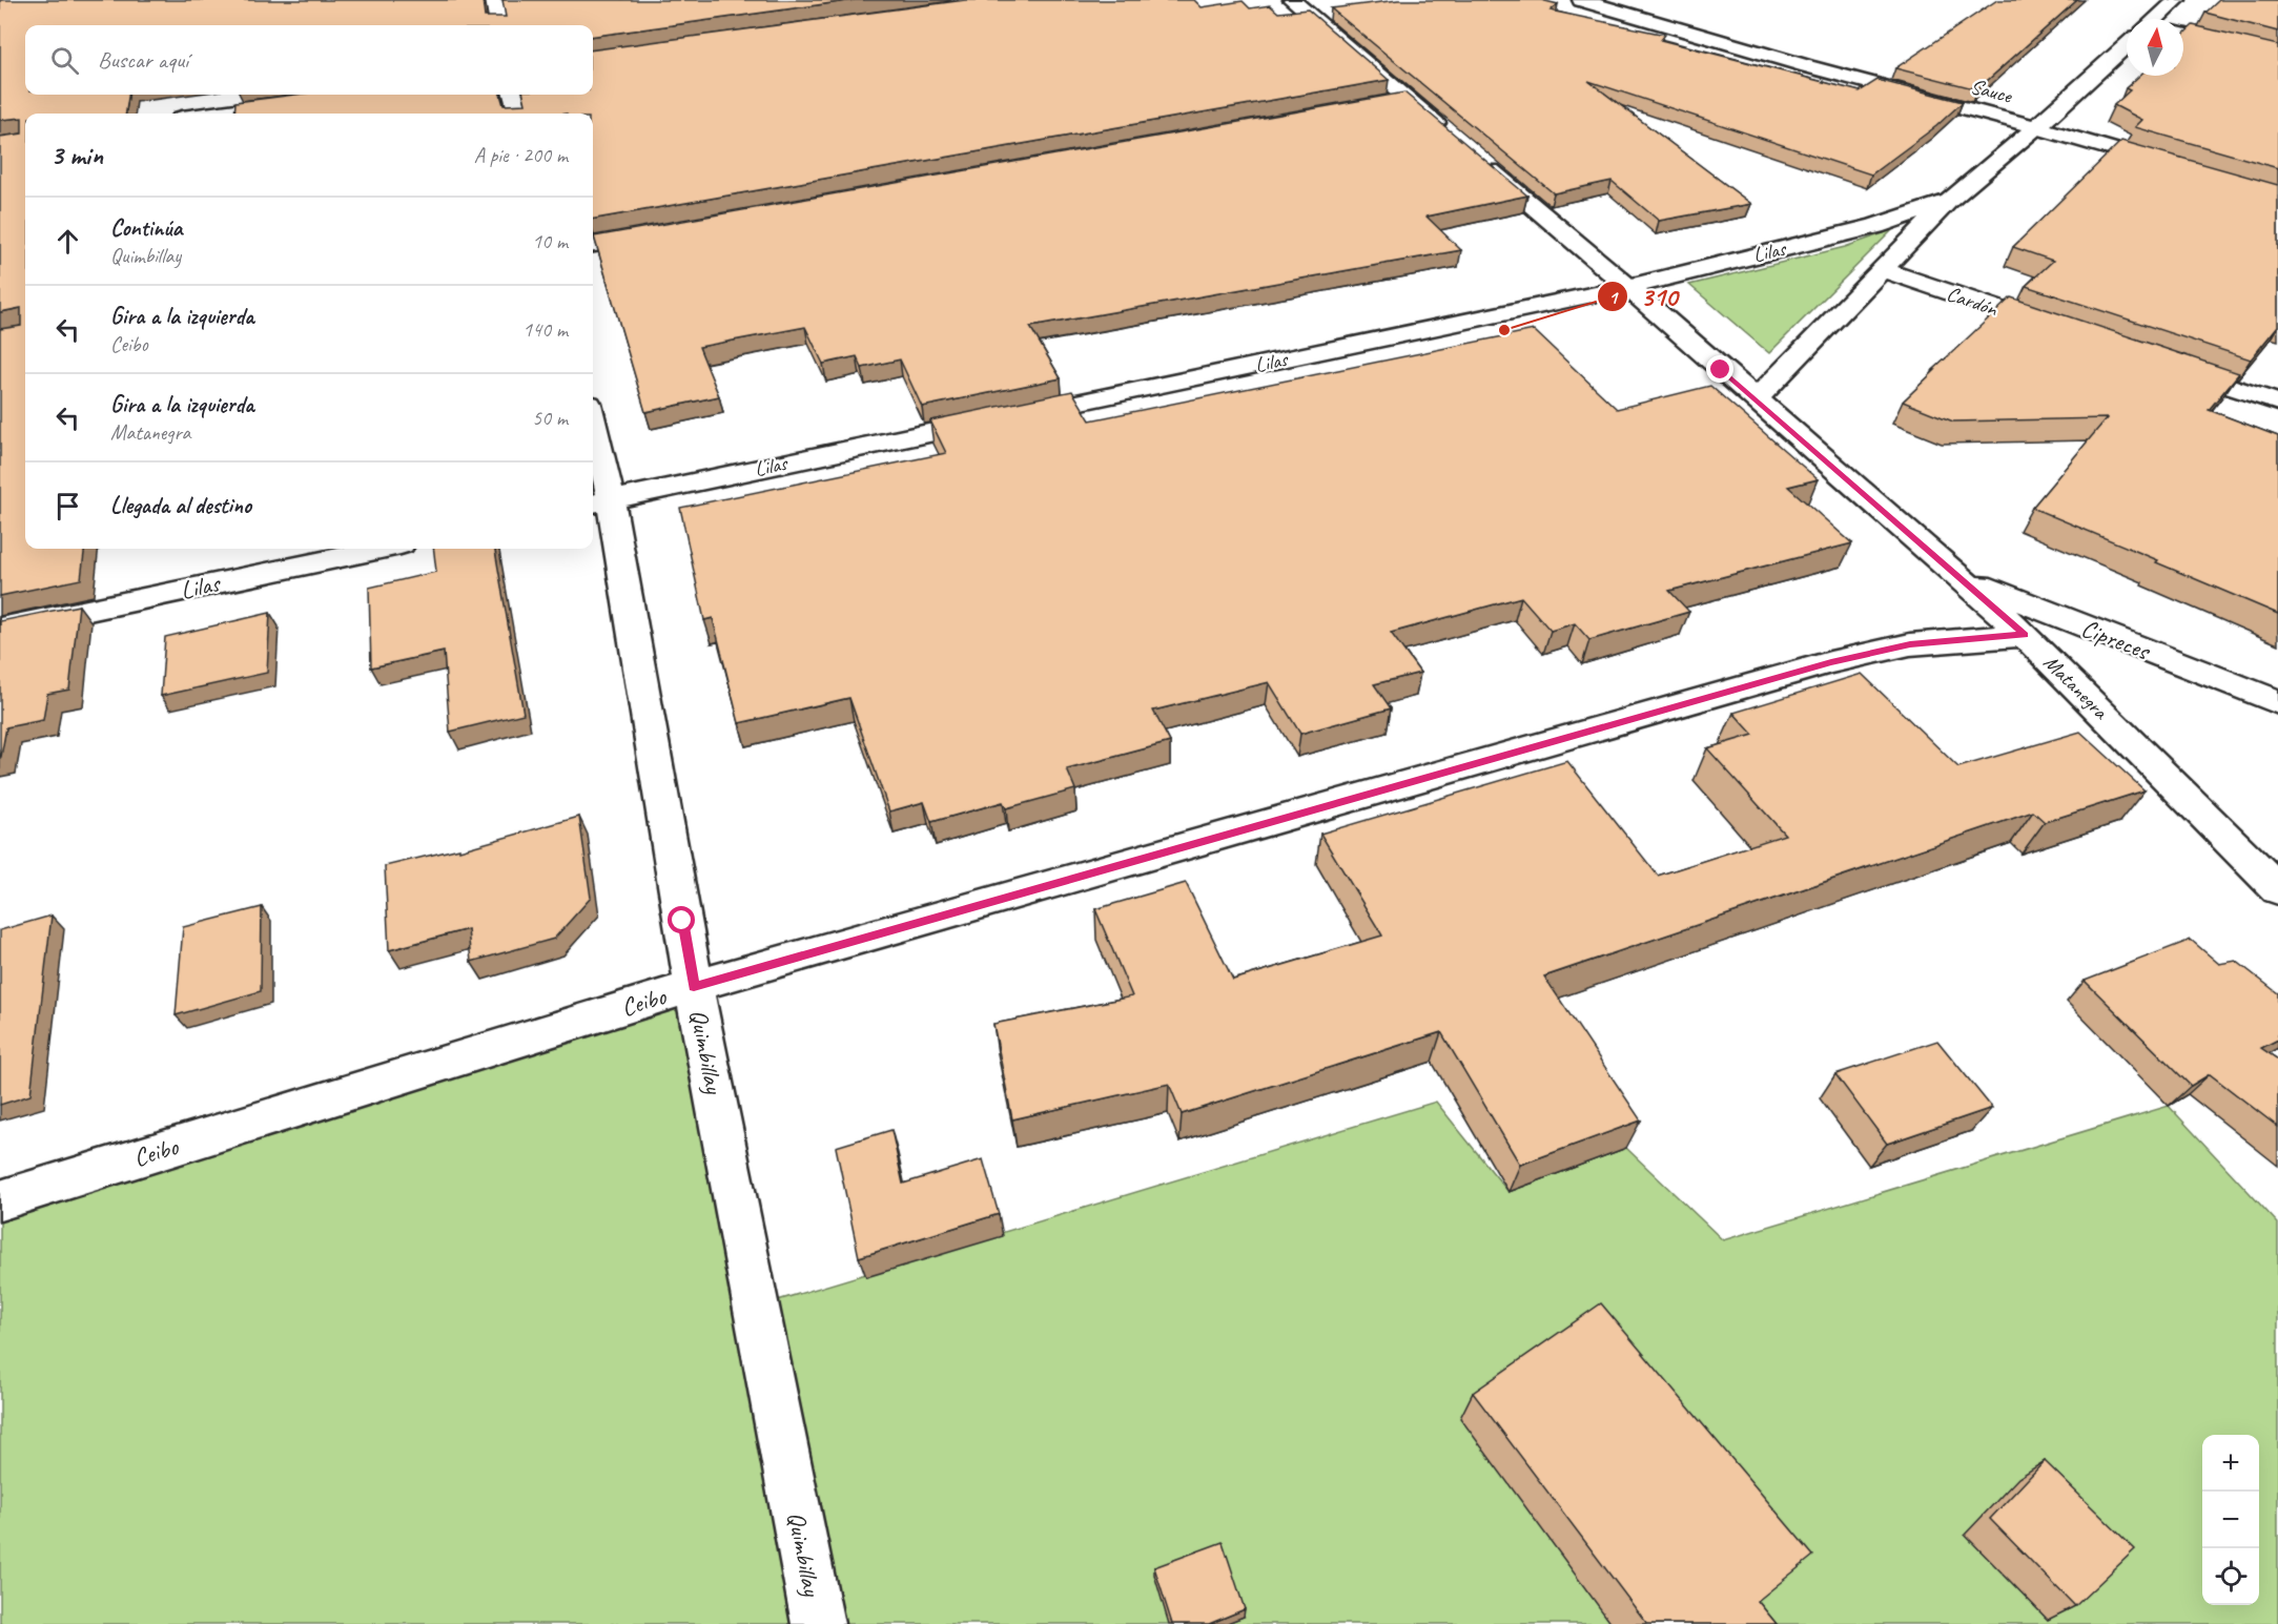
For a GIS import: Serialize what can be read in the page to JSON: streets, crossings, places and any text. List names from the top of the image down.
{
  "streets": {
    "street": [
      "Sauce",
      "Lilas",
      "Cardón",
      "Cipreces",
      "Matanegra",
      "Ceibo",
      "Quimbillay"
    ]
  },
  "crossings": [
    ["Sauce", "Lilas"],
    ["Lilas", "Cardón"],
    ["Lilas", "Matanegra"],
    ["Lilas", "Quimbillay"],
    ["Cipreces", "Matanegra"],
    ["Matanegra", "Ceibo"],
    ["Ceibo", "Quimbillay"]
  ],
  "places": ["310"],
  "north": "top",
  "page": {
    "search": "Buscar aquí",
    "heading": ["3 min", "A pie · 200 m"],
    "list": [
      ["Continúa", "Quimbillay", "10 m"],
      ["Gira a la izquierda", "Ceibo", "140 m"],
      ["Gira a la izquierda", "Matanegra", "50 m"],
      "Llegada al destino"
    ],
    "map_buttons": ["+", "−"]
  }
}
